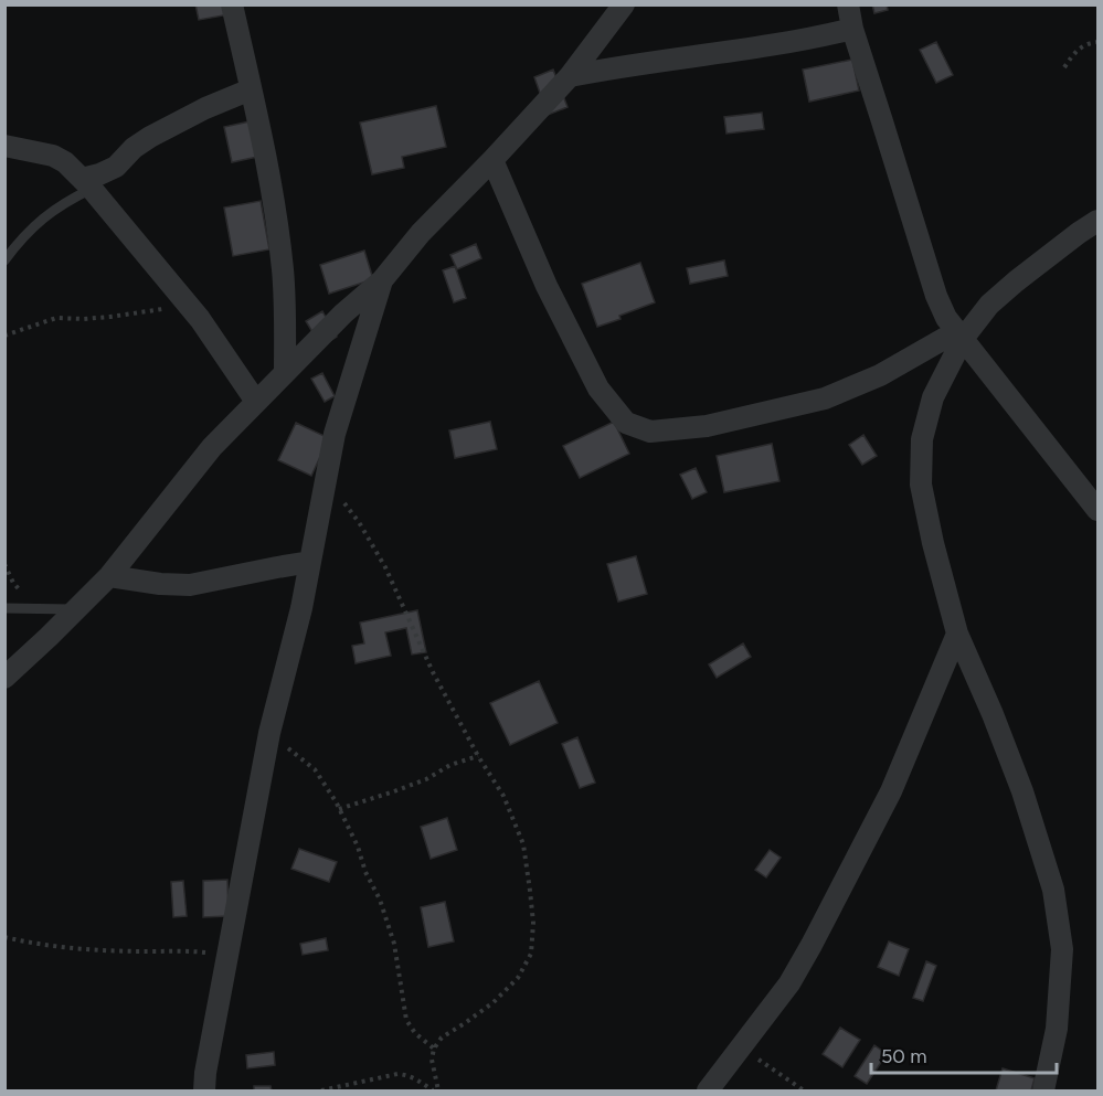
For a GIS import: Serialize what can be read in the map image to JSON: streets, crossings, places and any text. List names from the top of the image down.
{
  "scale_bar": "50 m"
}
